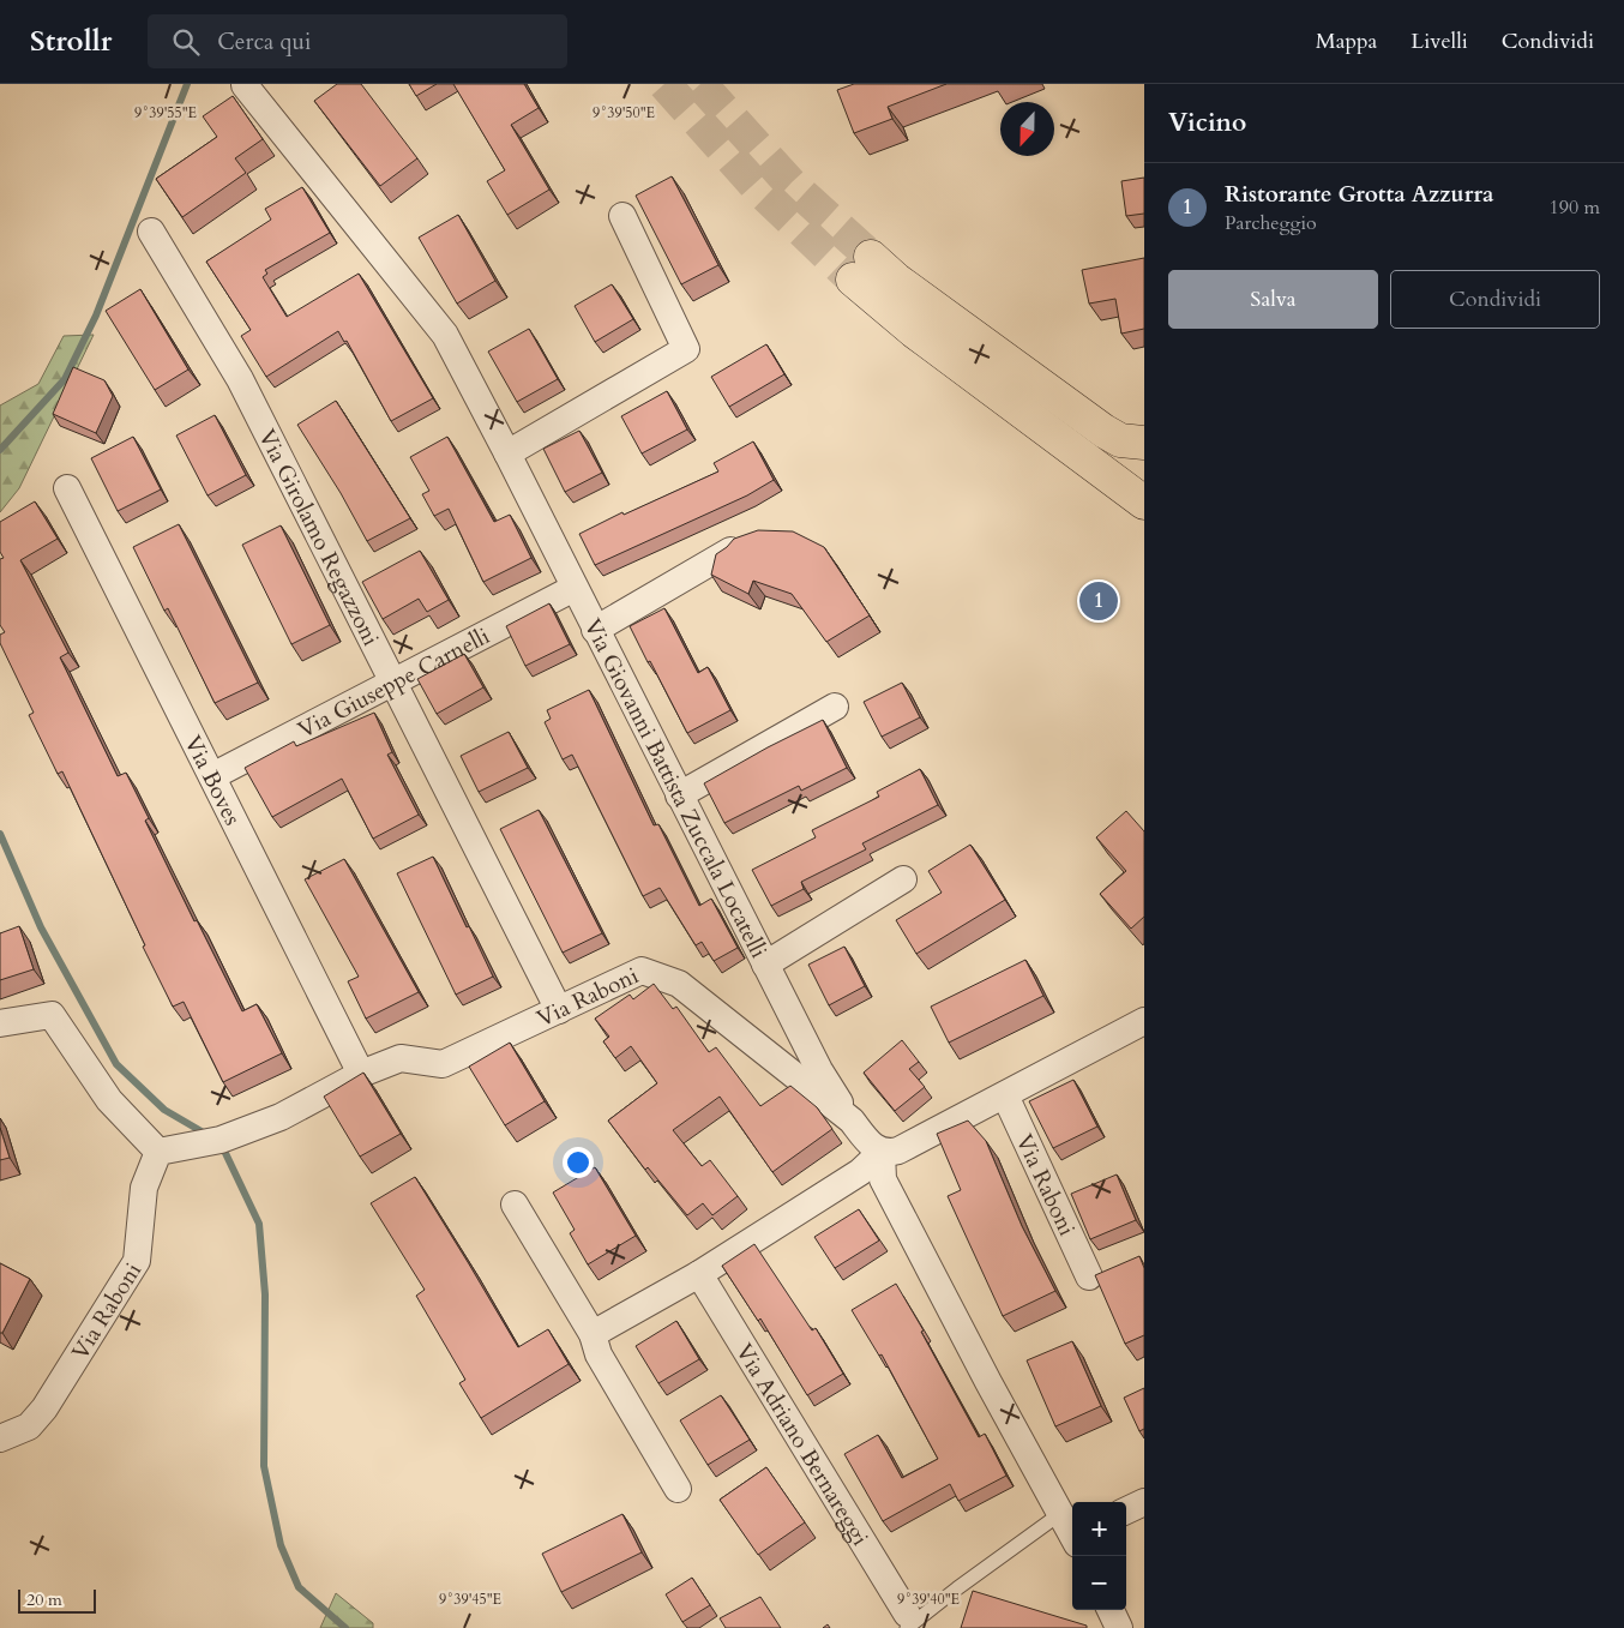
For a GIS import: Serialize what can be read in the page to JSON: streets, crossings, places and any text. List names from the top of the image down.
{
  "streets": {
    "street": [
      "Via Girolamo Regazzoni",
      "Via Giuseppe Carnelli",
      "Via Boves",
      "Via Giovanni Battista Zuccala Locatelli",
      "Via Raboni",
      "Via Adriano Bernareggi"
    ]
  },
  "crossings": [
    ["Via Girolamo Regazzoni", "Via Giuseppe Carnelli"],
    ["Via Girolamo Regazzoni", "Via Raboni"],
    ["Via Giuseppe Carnelli", "Via Boves"],
    ["Via Giuseppe Carnelli", "Via Giovanni Battista Zuccala Locatelli"],
    ["Via Boves", "Via Raboni"],
    ["Via Giovanni Battista Zuccala Locatelli", "Via Raboni"]
  ],
  "scale_bar": "20 m",
  "north": "bottom",
  "page": {
    "header": "Strollr",
    "search": "Cerca qui",
    "nav": ["Mappa", "Livelli", "Condividi"],
    "heading": "Vicino",
    "list": [
      {
        "mark": "1",
        "name": "Ristorante Grotta Azzurra",
        "note": "Parcheggio",
        "value": "190 m"
      }
    ],
    "buttons": ["Salva", "Condividi"],
    "pins": "1",
    "map_buttons": ["+", "−"],
    "scale": "20 m"
  },
  "coordinates": [
    "9°39'50\"E",
    "9°39'55\"E",
    "9°39'45\"E",
    "9°39'40\"E"
  ]
}
